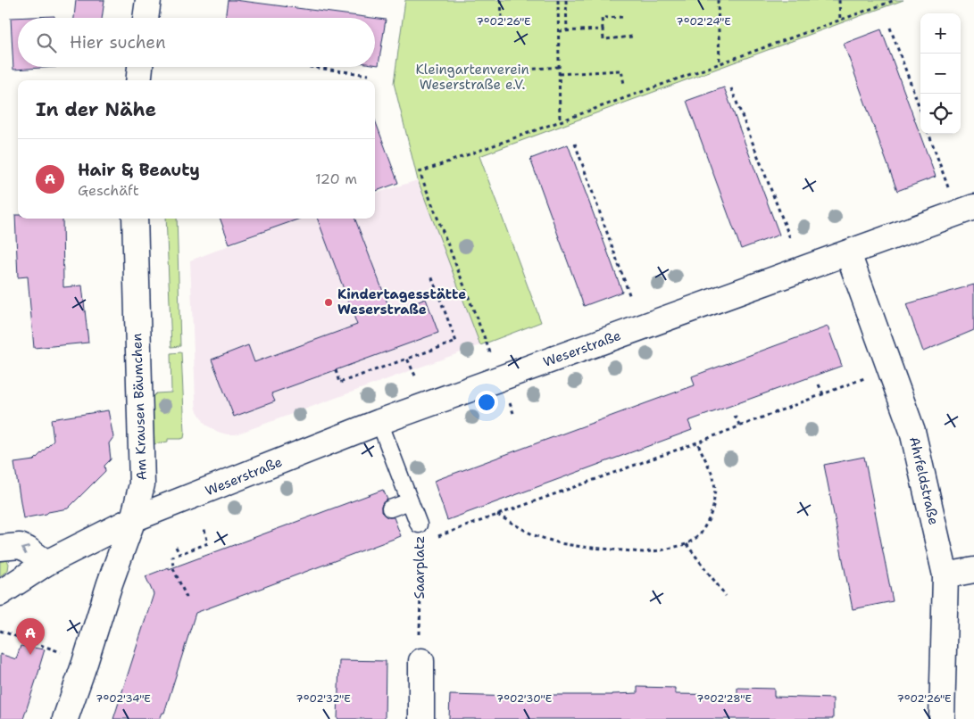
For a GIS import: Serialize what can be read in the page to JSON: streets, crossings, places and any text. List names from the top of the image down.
{
  "streets": {
    "street": ["Weserstraße", "Am Krausen Bäumchen", "Ahrfeldstraße"],
    "lane": ["Saarplatz"]
  },
  "crossings": [
    ["Weserstraße", "Am Krausen Bäumchen"],
    ["Weserstraße", "Ahrfeldstraße"],
    ["Weserstraße", "Saarplatz"]
  ],
  "parks": ["Kleingartenverein Weserstraße e.V."],
  "places": ["Kindertagesstätte Weserstraße"],
  "page": {
    "map_buttons": ["+", "−"],
    "search": "Hier suchen",
    "heading": "In der Nähe",
    "list": [
      {
        "mark": "A",
        "name": "Hair & Beauty",
        "note": "Geschäft",
        "value": "120 m"
      }
    ],
    "pins": "A"
  },
  "coordinates": [
    "7°02'26\"E",
    "7°02'24\"E",
    "7°02'34\"E",
    "7°02'32\"E",
    "7°02'30\"E",
    "7°02'28\"E"
  ]
}
